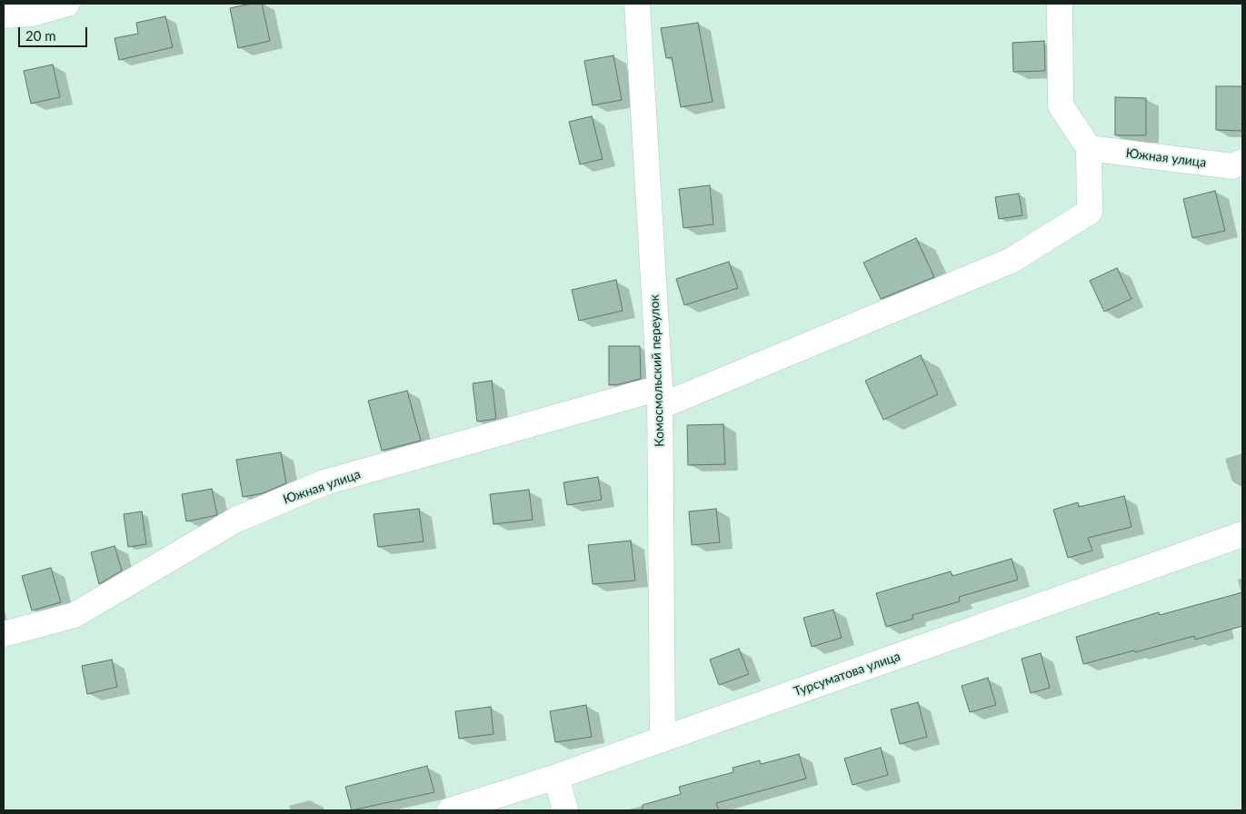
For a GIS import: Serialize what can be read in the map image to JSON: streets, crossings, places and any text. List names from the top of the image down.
{
  "streets": {
    "street": ["Южная улица", "Комосмольский переулок", "Турсуматова улица"]
  },
  "crossings": [
    ["Южная улица", "Комосмольский переулок"],
    ["Комосмольский переулок", "Турсуматова улица"]
  ],
  "scale_bar": "20 m"
}
